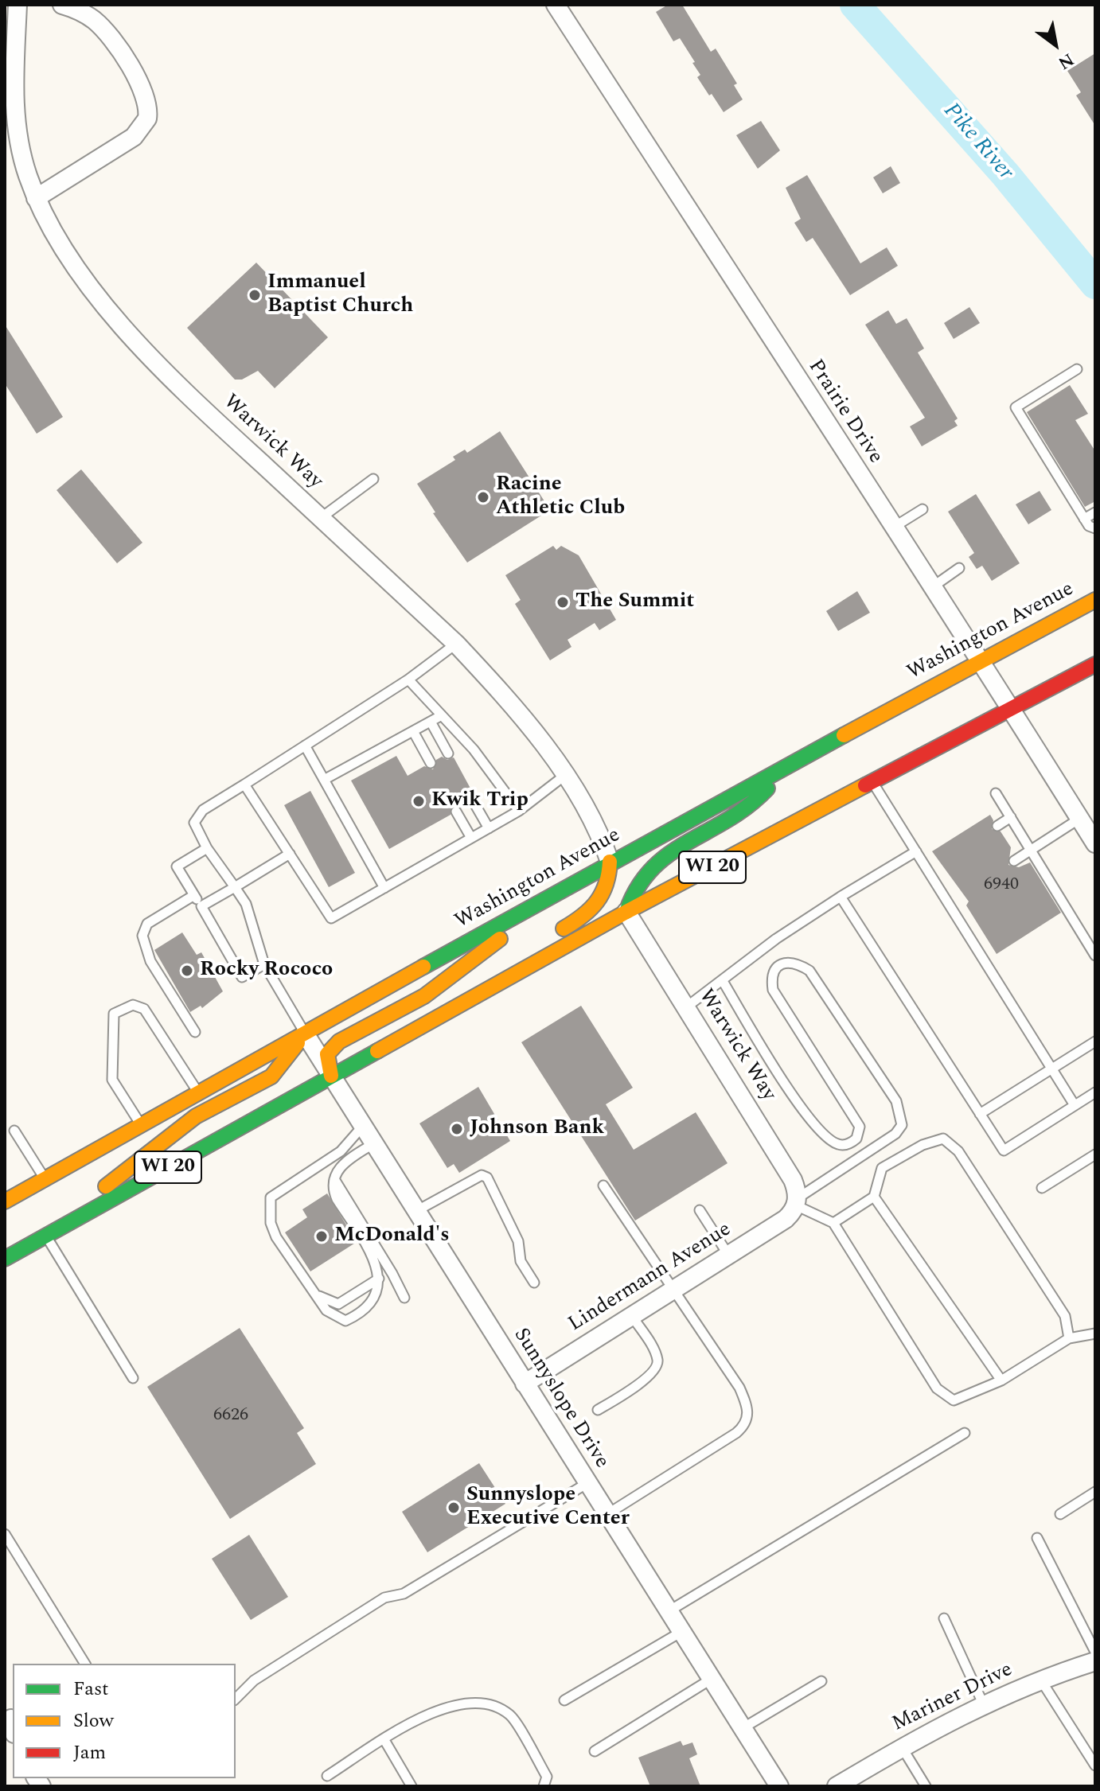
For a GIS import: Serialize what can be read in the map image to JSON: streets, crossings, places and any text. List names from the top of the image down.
{
  "streets": {
    "main road": ["Washington Avenue", "WI 20"],
    "street": [
      "Prairie Drive",
      "Warwick Way",
      "Lindermann Avenue",
      "Sunnyslope Drive",
      "Mariner Drive"
    ]
  },
  "crossings": [
    ["Prairie Drive", "Washington Avenue"],
    ["Prairie Drive", "WI 20"],
    ["Warwick Way", "Washington Avenue"],
    ["Warwick Way", "WI 20"],
    ["Warwick Way", "Lindermann Avenue"],
    ["Washington Avenue", "Sunnyslope Drive"],
    ["WI 20", "Sunnyslope Drive"],
    ["Lindermann Avenue", "Sunnyslope Drive"]
  ],
  "water": ["Pike River"],
  "places": [
    "Immanuel Baptist Church",
    "Racine Athletic Club",
    "The Summit",
    "Kwik Trip",
    "Rocky Rococo",
    "Johnson Bank",
    "McDonald's",
    "Sunnyslope Executive Center"
  ],
  "house_numbers": ["6940", "6626"],
  "legend": ["Fast", "Slow", "Jam"],
  "north": "bottom right"
}
